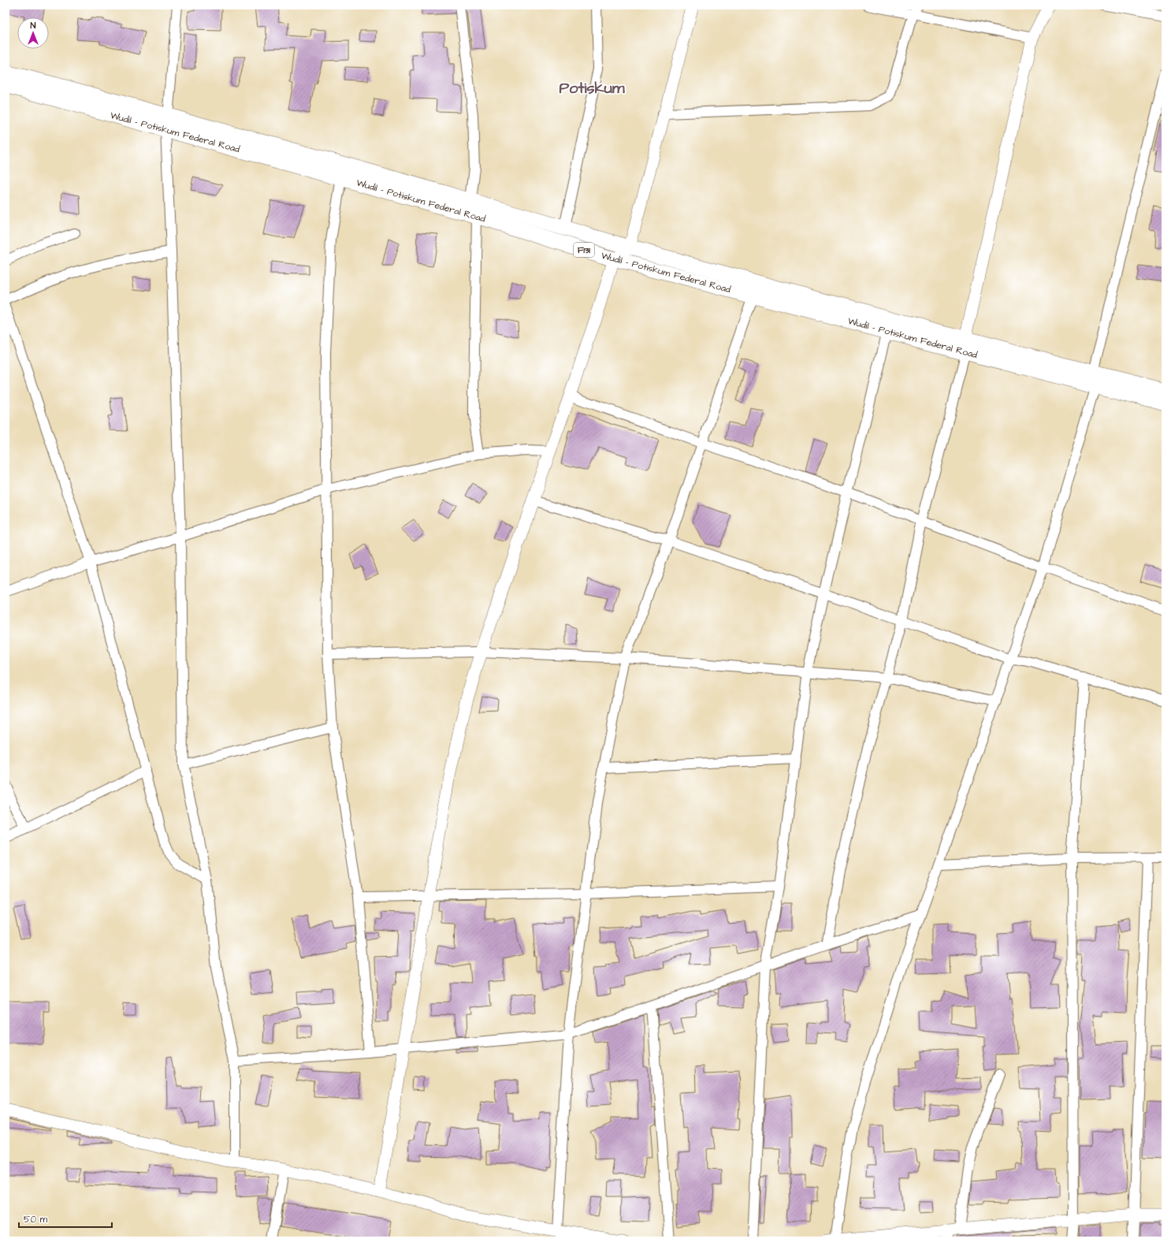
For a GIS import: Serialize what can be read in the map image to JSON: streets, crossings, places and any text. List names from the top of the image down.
{
  "streets": {
    "main road": ["Wudil - Potiskum Federal Road", "F131"]
  },
  "districts": ["Potiskum"],
  "scale_bar": "50 m",
  "north": "top"
}
